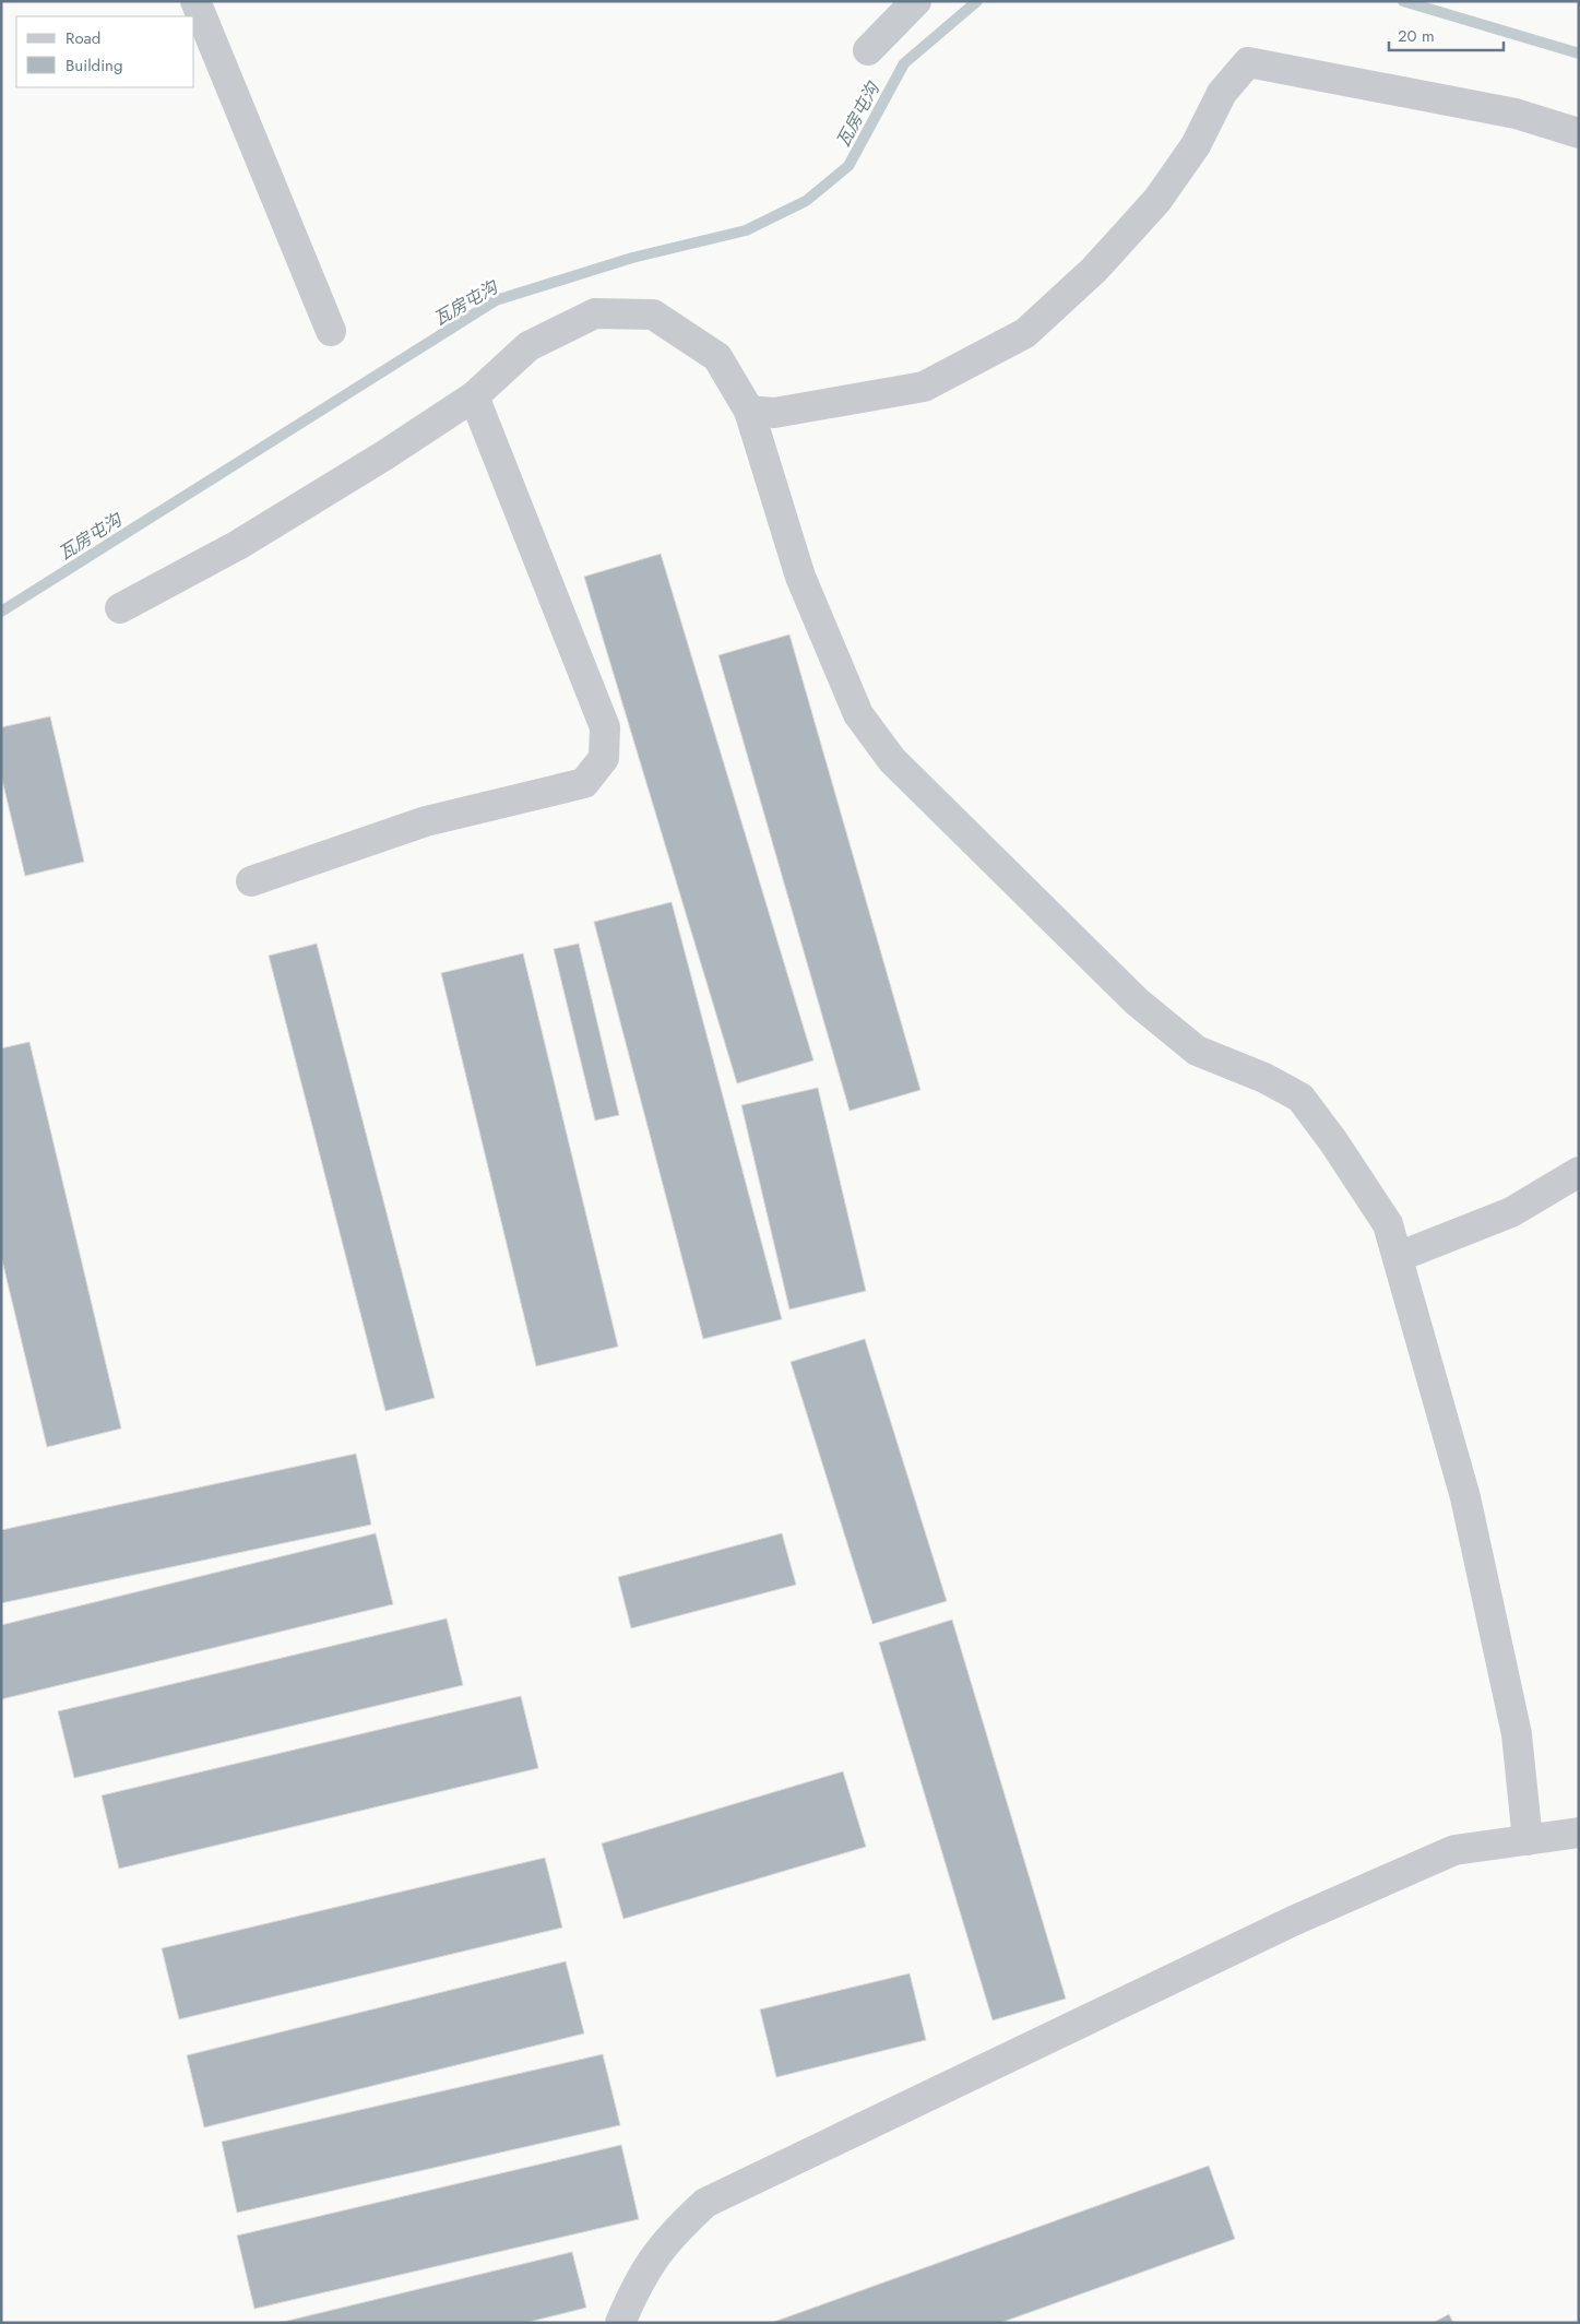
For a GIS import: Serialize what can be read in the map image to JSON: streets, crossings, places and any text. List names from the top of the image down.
{
  "water": ["瓦房屯沟"],
  "legend": ["Road", "Building"],
  "scale_bar": "20 m"
}
